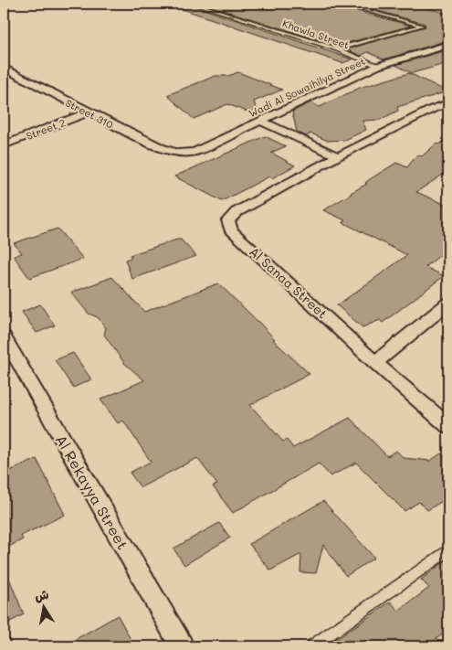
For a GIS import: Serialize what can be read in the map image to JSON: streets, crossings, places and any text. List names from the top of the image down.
{
  "streets": {
    "street": [
      "Wadi Al Sowaihilya Street",
      "Street 310",
      "Street 2",
      "Al Sanaa Street",
      "Al Rekayya Street"
    ],
    "lane": ["Khawla Street"]
  },
  "crossings": [
    ["Khawla Street", "Wadi Al Sowaihilya Street"],
    ["Wadi Al Sowaihilya Street", "Street 310"],
    ["Street 310", "Street 2"]
  ],
  "north": "top"
}
